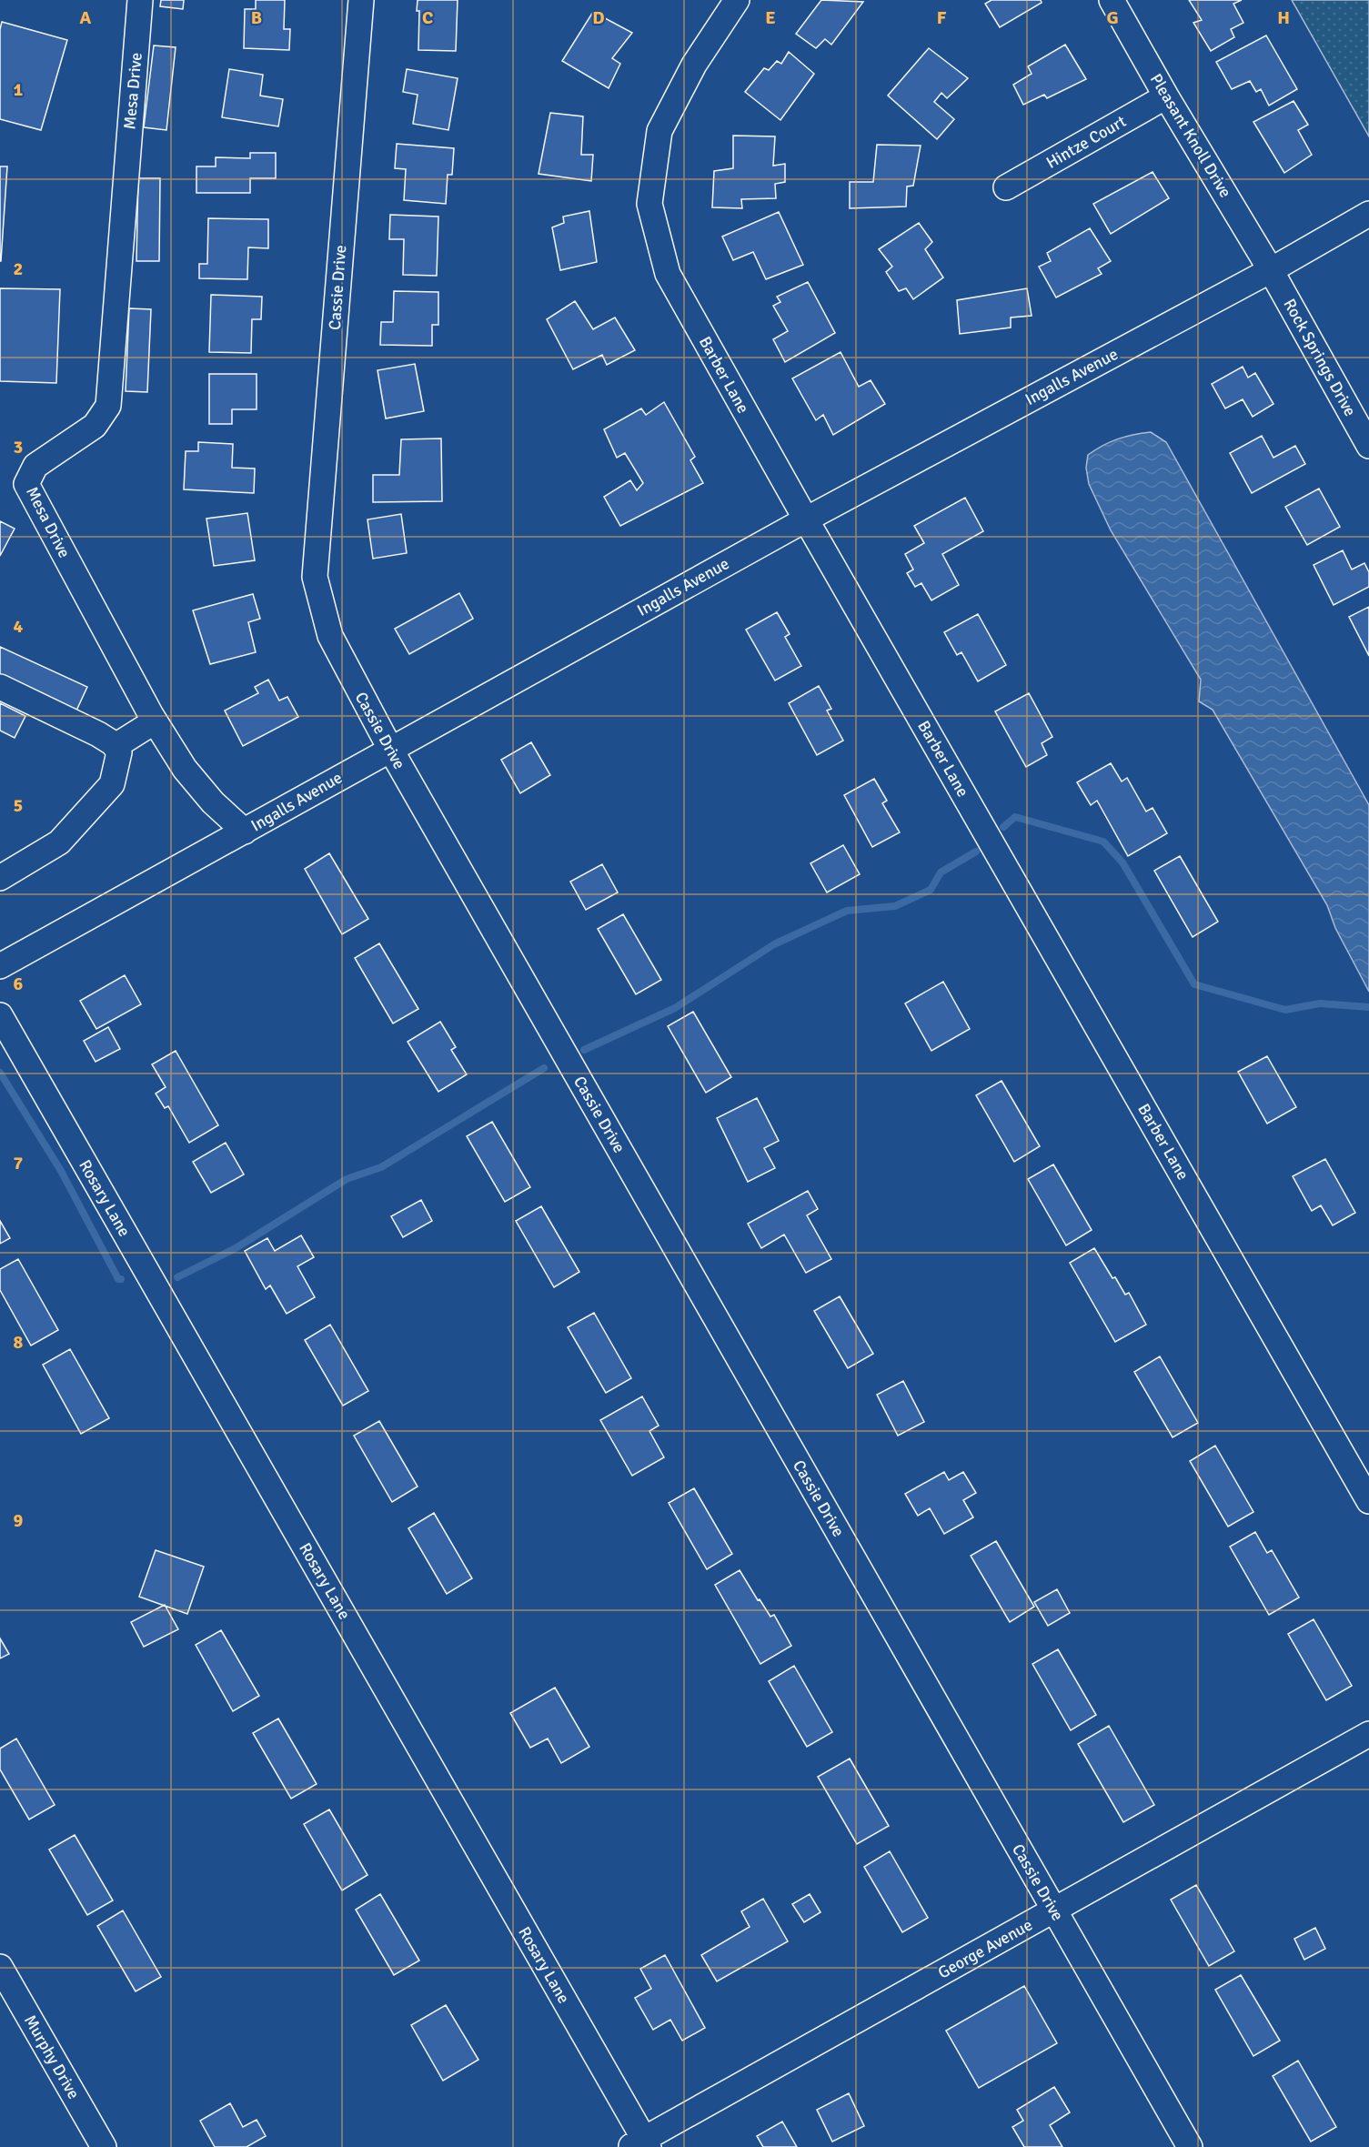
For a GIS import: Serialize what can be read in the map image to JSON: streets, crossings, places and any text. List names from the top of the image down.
{
  "streets": {
    "street": [
      "Mesa Drive",
      "Pleasant Knoll Drive",
      "Hintze Court",
      "Cassie Drive",
      "Rock Springs Drive",
      "Barber Lane",
      "Ingalls Avenue",
      "Rosary Lane",
      "George Avenue",
      "Murphy Drive"
    ]
  },
  "crossings": [
    ["Mesa Drive", "Ingalls Avenue"],
    ["Pleasant Knoll Drive", "Hintze Court"],
    ["Pleasant Knoll Drive", "Rock Springs Drive"],
    ["Pleasant Knoll Drive", "Ingalls Avenue"],
    ["Cassie Drive", "Ingalls Avenue"],
    ["Cassie Drive", "George Avenue"],
    ["Rock Springs Drive", "Ingalls Avenue"],
    ["Barber Lane", "Ingalls Avenue"],
    ["Rosary Lane", "George Avenue"]
  ],
  "grid": {
    "columns": [
      "A",
      "B",
      "C",
      "D",
      "E",
      "F",
      "G",
      "H"
    ],
    "rows": [
      "1",
      "2",
      "3",
      "4",
      "5",
      "6",
      "7",
      "8",
      "9"
    ]
  }
}
